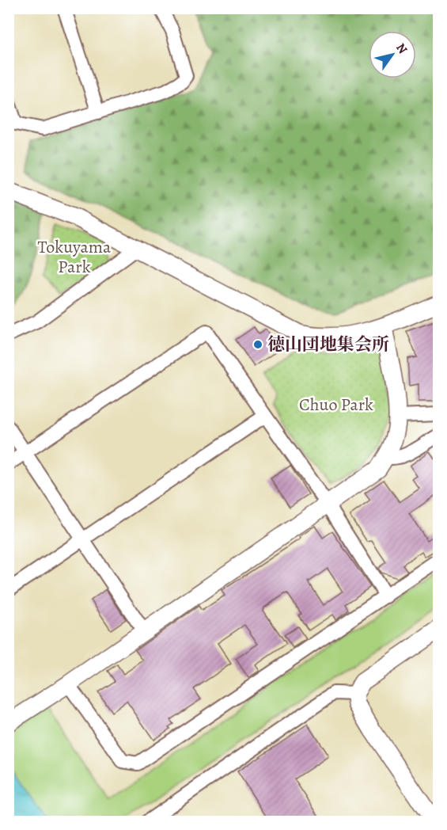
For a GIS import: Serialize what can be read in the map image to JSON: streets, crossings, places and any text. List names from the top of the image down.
{
  "parks": ["Tokuyama Park", "Chuo Park"],
  "places": ["徳山団地集会所"],
  "north": "top right"
}
